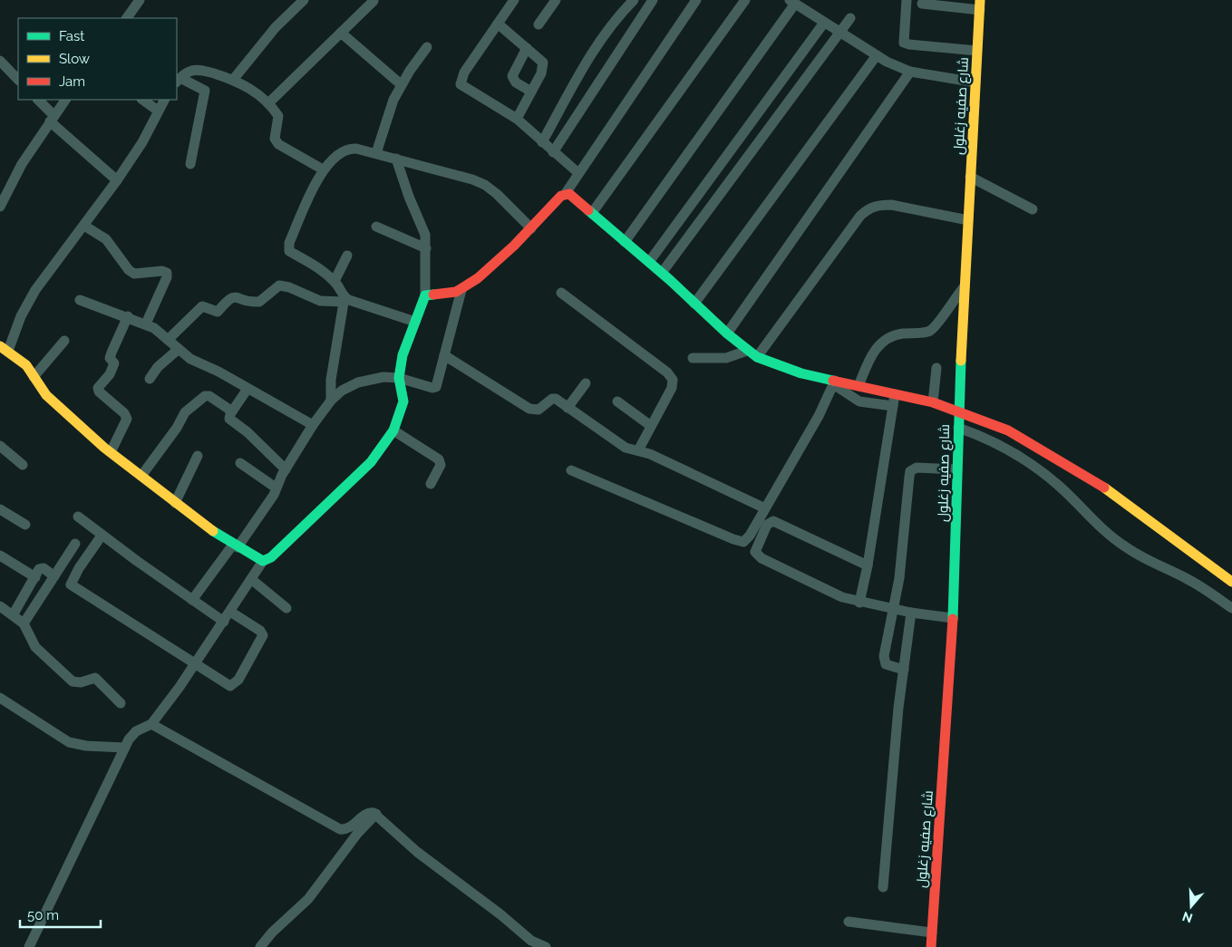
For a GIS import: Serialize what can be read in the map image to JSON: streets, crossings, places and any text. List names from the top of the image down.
{
  "streets": {
    "street": ["شارع صفيه زغلول"]
  },
  "legend": ["Fast", "Slow", "Jam"],
  "scale_bar": "50 m",
  "north": "bottom"
}
